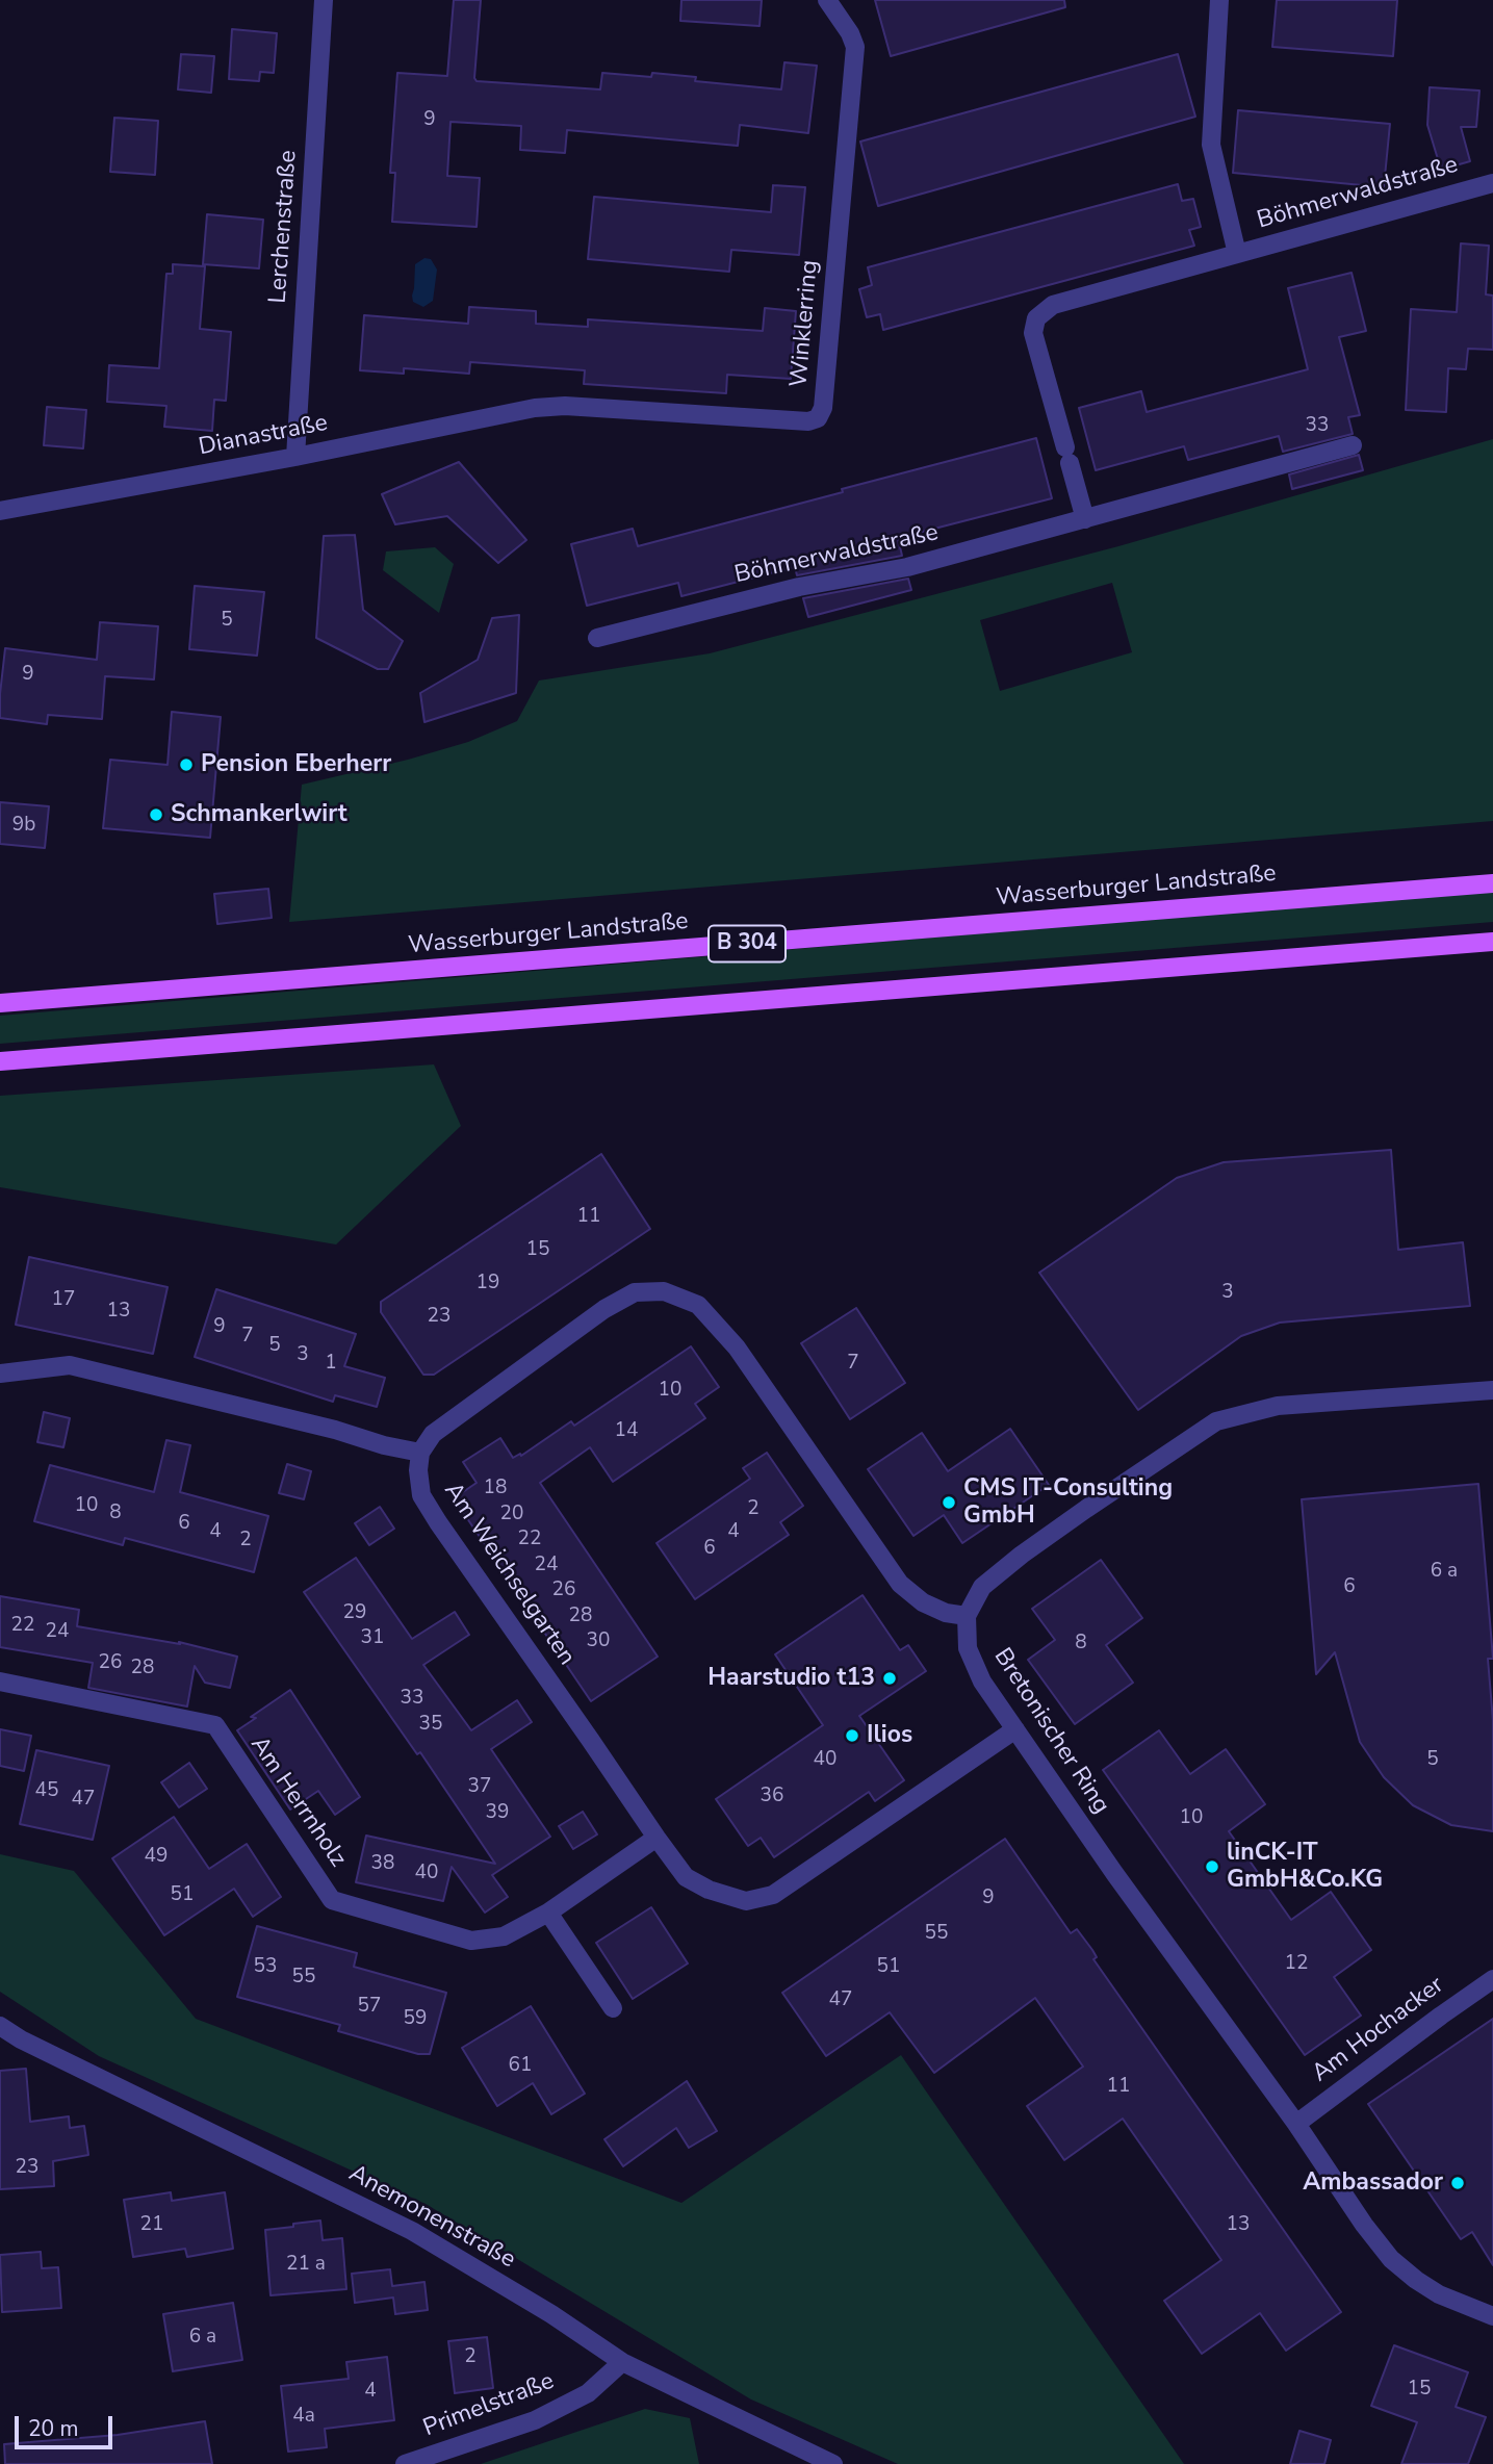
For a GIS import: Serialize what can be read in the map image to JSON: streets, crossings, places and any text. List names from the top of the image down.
{
  "streets": {
    "main road": ["Wasserburger Landstraße", "B 304"],
    "street": [
      "Böhmerwaldstraße",
      "Lerchenstraße",
      "Winklerring",
      "Dianastraße",
      "Am Weichselgarten",
      "Bretonischer Ring",
      "Am Herrnholz",
      "Am Hochacker",
      "Anemonenstraße",
      "Primelstraße"
    ]
  },
  "crossings": [
    ["Lerchenstraße", "Dianastraße"],
    ["Winklerring", "Dianastraße"],
    ["Am Weichselgarten", "Bretonischer Ring"],
    ["Am Weichselgarten", "Am Herrnholz"],
    ["Bretonischer Ring", "Am Hochacker"],
    ["Anemonenstraße", "Primelstraße"]
  ],
  "places": [
    "Pension Eberherr",
    "Schmankerlwirt",
    "CMS IT-Consulting GmbH",
    "Haarstudio t13",
    "Ilios",
    "linCK-IT GmbH&Co.KG",
    "Ambassador"
  ],
  "house_numbers": [
    "9",
    "33",
    "5",
    "9",
    "9b",
    "11",
    "15",
    "19",
    "3",
    "17",
    "13",
    "23",
    "9",
    "7",
    "5",
    "3",
    "1",
    "7",
    "10",
    "14",
    "18",
    "10",
    "2",
    "8",
    "20",
    "6",
    "4",
    "4",
    "22",
    "2",
    "6",
    "24",
    "6 a",
    "6",
    "26",
    "29",
    "28",
    "22",
    "24",
    "31",
    "30",
    "8",
    "26",
    "28",
    "33",
    "35",
    "40",
    "5",
    "37",
    "45",
    "36",
    "47",
    "39",
    "10",
    "49",
    "38",
    "40",
    "51",
    "9",
    "55",
    "12",
    "53",
    "51",
    "55",
    "47",
    "57",
    "59",
    "61",
    "11",
    "23",
    "21",
    "13",
    "21 a",
    "6 a",
    "2",
    "15",
    "4",
    "4a"
  ],
  "scale_bar": "20 m"
}
